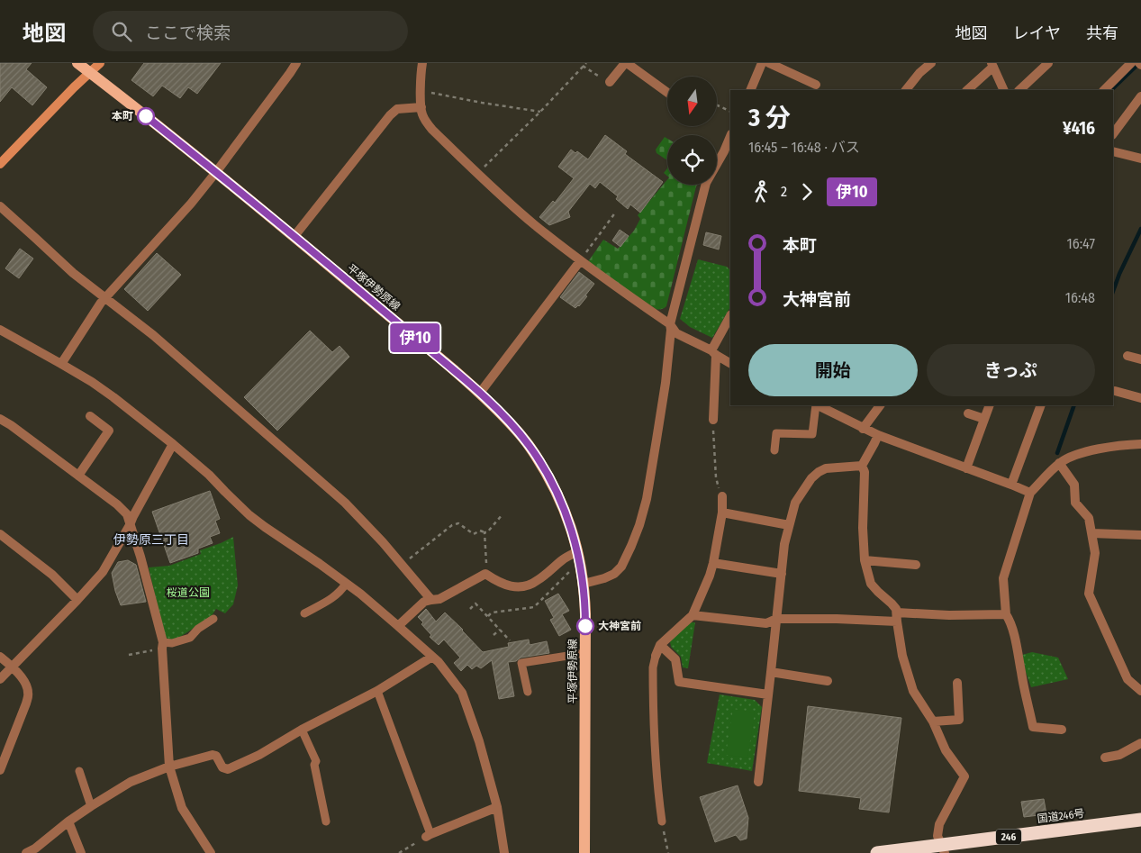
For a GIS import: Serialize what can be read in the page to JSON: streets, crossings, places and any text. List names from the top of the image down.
{
  "streets": {
    "highway": ["国道246号", "246"],
    "main road": ["平塚伊勢原線"]
  },
  "districts": ["伊勢原三丁目"],
  "parks": ["桜道公園"],
  "places": ["本町", "大神宮前"],
  "lines": ["bus line 伊10"],
  "north": "bottom",
  "page": {
    "header": "地図",
    "search": "ここで検索",
    "nav": ["地図", "レイヤ", "共有"],
    "on_map": "伊10",
    "heading": ["3 分", "16:45 – 16:48 · バス", "¥416"],
    "legs": ["2", "伊10"],
    "list": [
      {
        "name": "本町",
        "value": "16:47"
      },
      {
        "name": "大神宮前",
        "value": "16:48"
      }
    ],
    "buttons": ["開始", "きっぷ"]
  }
}
